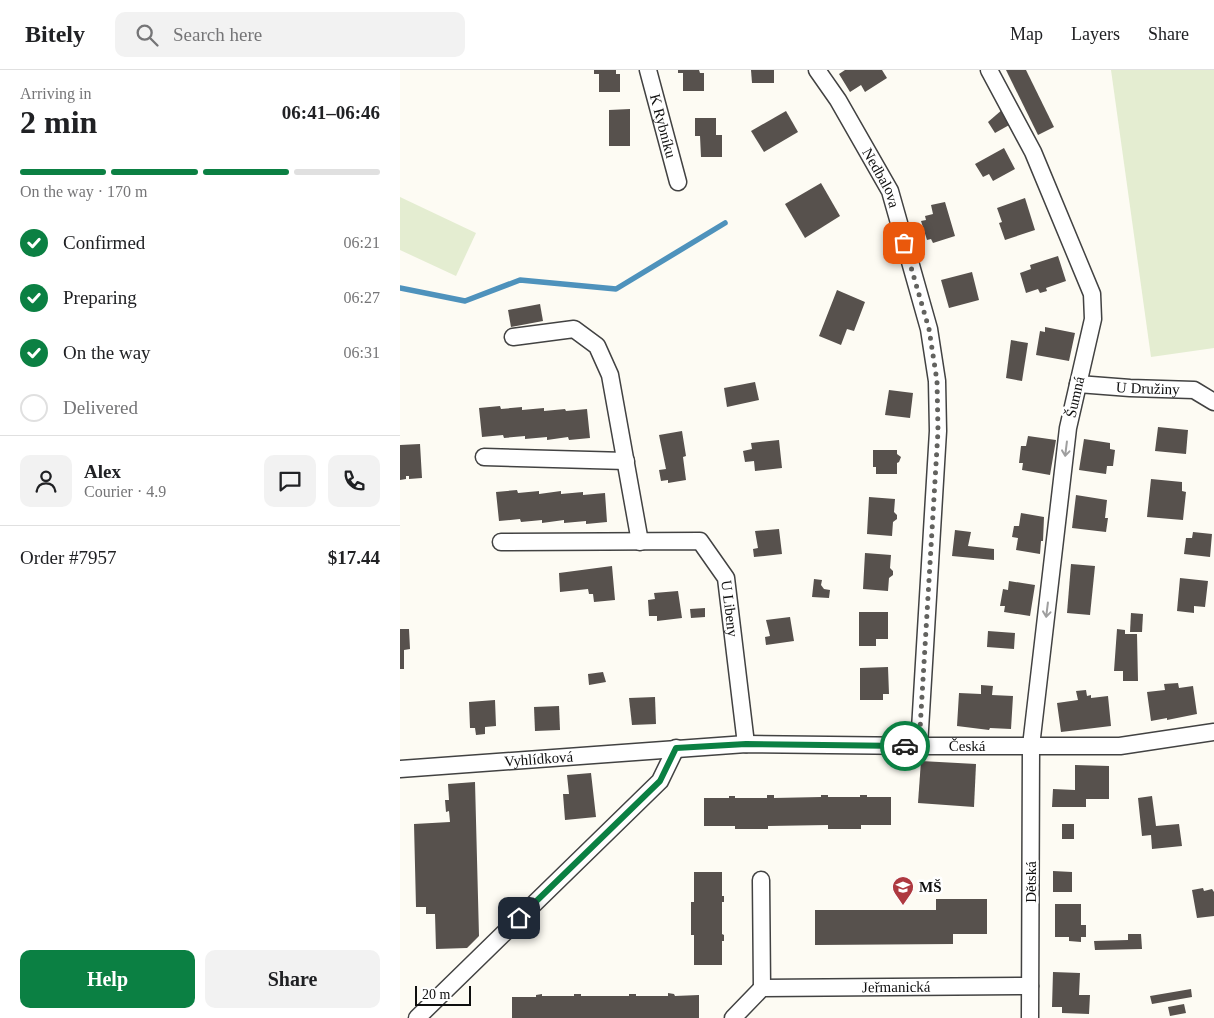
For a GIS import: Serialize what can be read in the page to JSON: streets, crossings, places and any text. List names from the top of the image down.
{
  "streets": {
    "street": [
      "K Rybníku",
      "Nedbalova",
      "U Družiny",
      "Šumná",
      "U Libeny",
      "Česká",
      "Vyhlídková",
      "Dětská",
      "Jeřmanická"
    ]
  },
  "crossings": [
    ["Nedbalova", "Česká"],
    ["U Družiny", "Šumná"],
    ["Šumná", "Česká"],
    ["Šumná", "Dětská"],
    ["U Libeny", "Česká"],
    ["Česká", "Vyhlídková"],
    ["Česká", "Dětská"],
    ["Dětská", "Jeřmanická"]
  ],
  "one_way": ["Šumná"],
  "places": {
    "school or university": ["MŠ"]
  },
  "scale_bar": "20 m",
  "page": {
    "header": "Bitely",
    "search": "Search here",
    "nav": ["Map", "Layers", "Share"],
    "heading": ["2 min", "Arriving in", "06:41–06:46"],
    "panel": [
      "Alex",
      "Courier · 4.9",
      "Order #7957",
      "$17.44"
    ],
    "bar": "On the way · 170 m",
    "list": [
      ["Confirmed", "06:21"],
      ["Preparing", "06:27"],
      ["On the way", "06:31"],
      "Delivered"
    ],
    "buttons": ["Help", "Share"],
    "scale": "20 m"
  }
}
